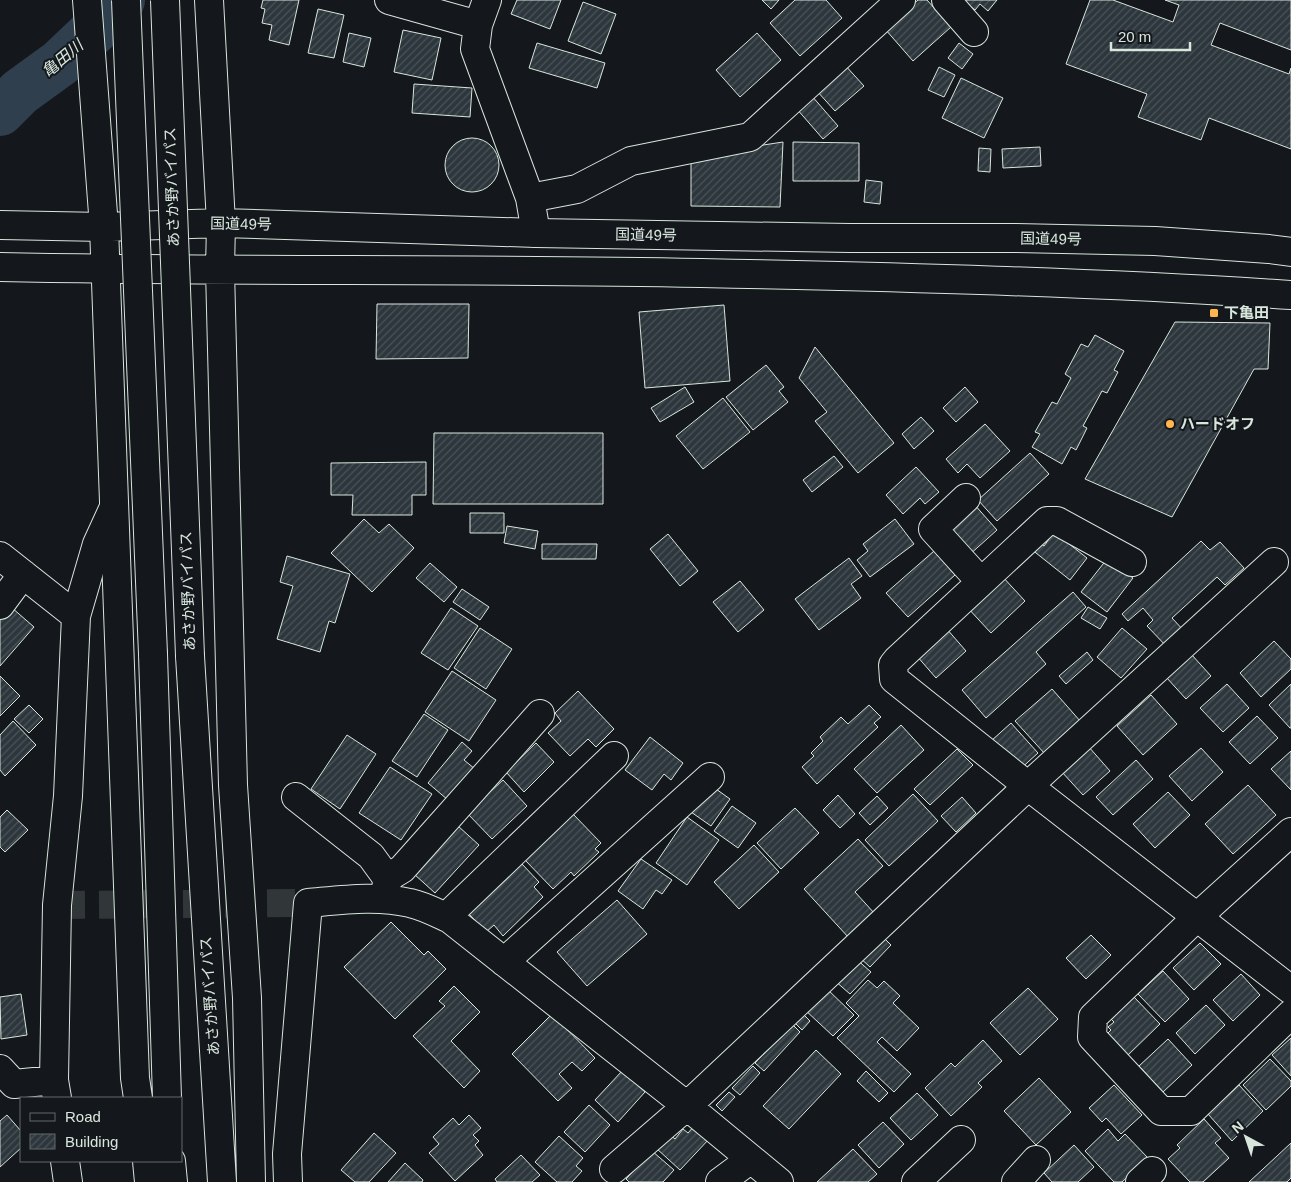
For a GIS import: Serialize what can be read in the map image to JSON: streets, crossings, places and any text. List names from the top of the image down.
{
  "streets": {
    "main road": ["あさか野バイパス", "国道49号"]
  },
  "water": ["亀田川"],
  "places": {
    "transit": ["下亀田"],
    "other": ["ハードオフ"]
  },
  "legend": ["Road", "Building"],
  "scale_bar": "20 m",
  "north": "top left"
}
